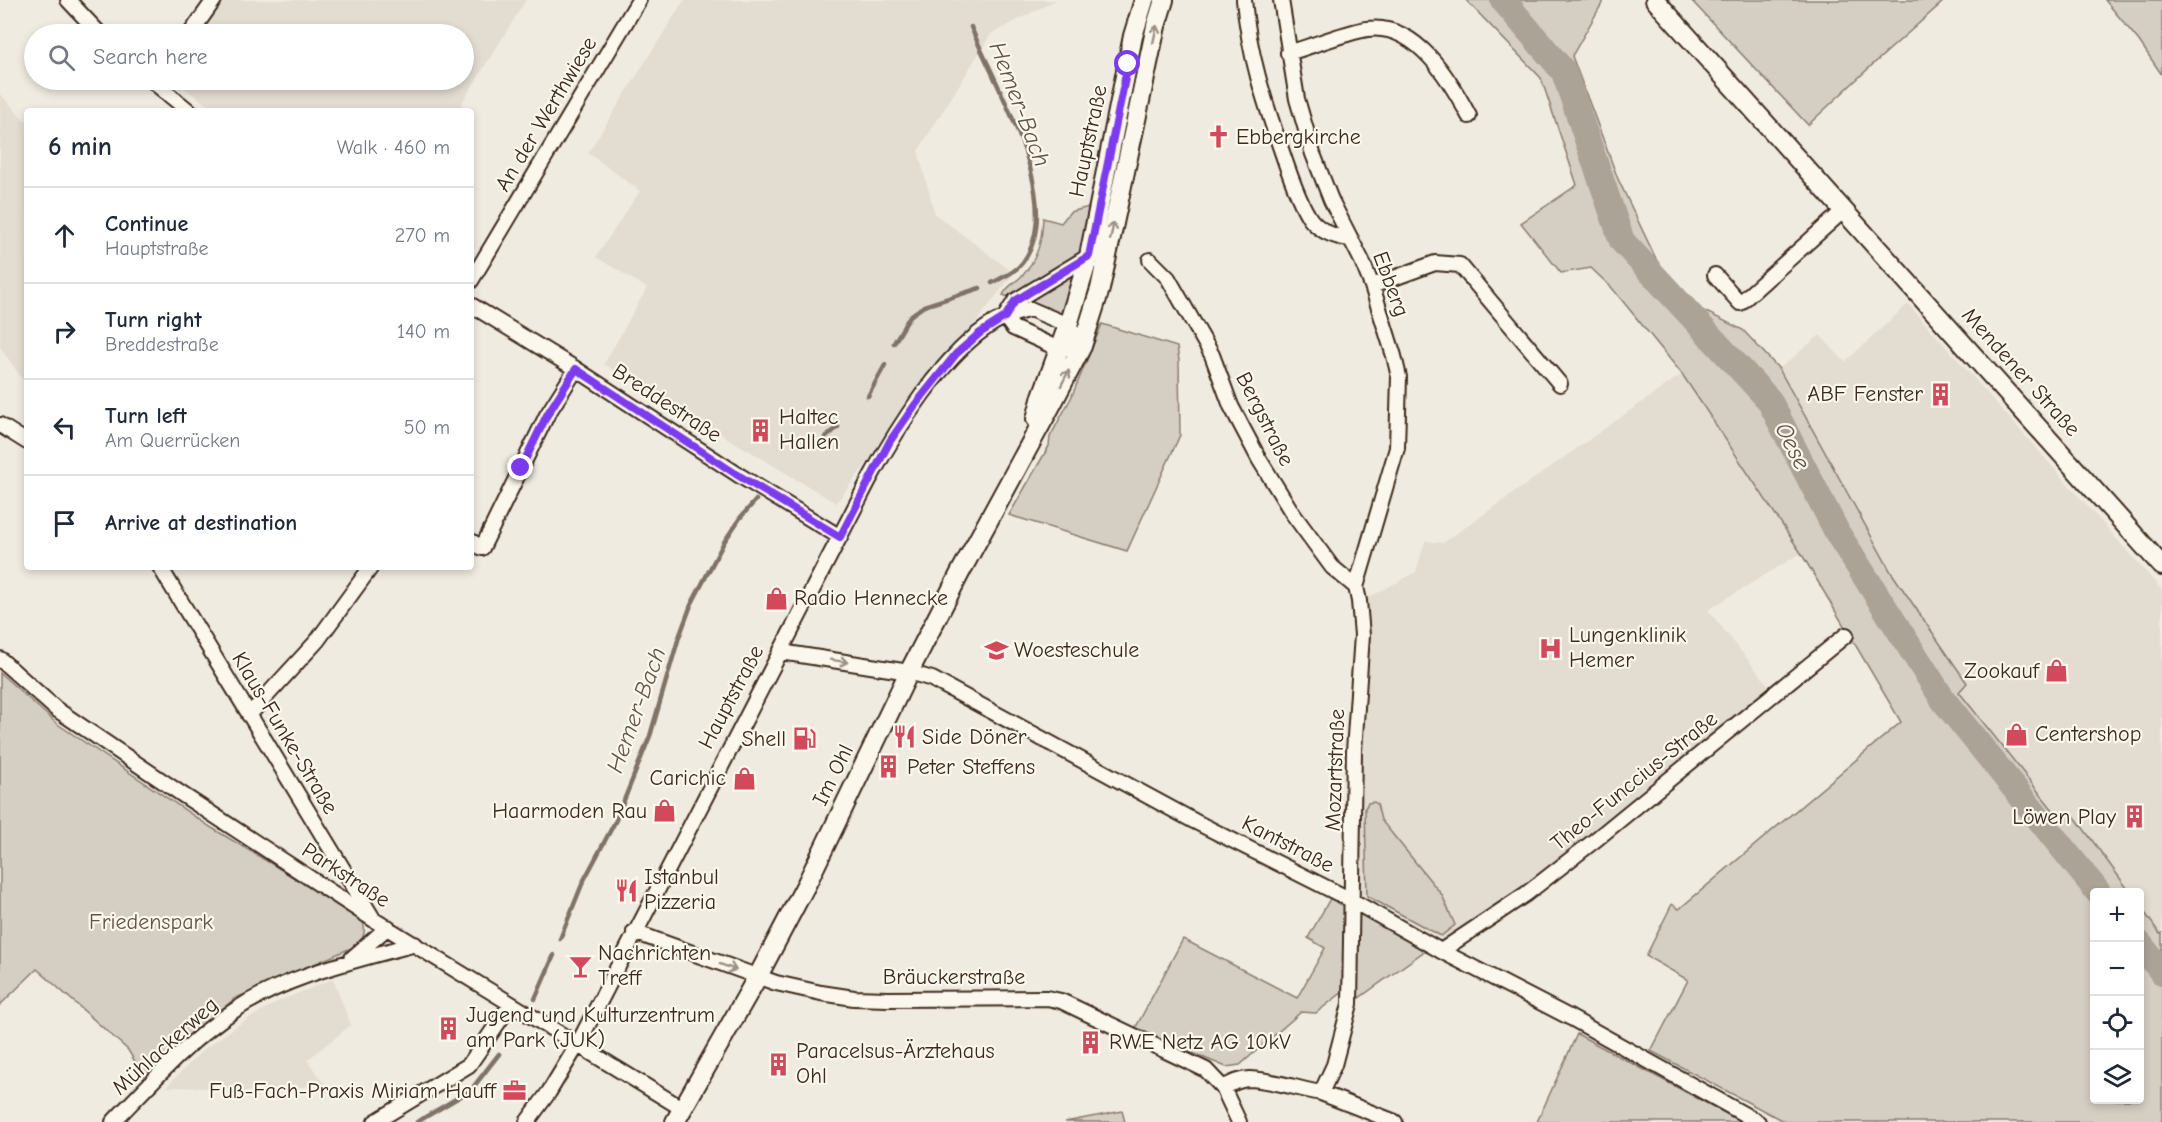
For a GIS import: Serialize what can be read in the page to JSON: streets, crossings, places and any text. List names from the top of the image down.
{
  "streets": {
    "main road": ["Hauptstraße", "Mendener Straße", "Im Ohl"],
    "street": [
      "An der Werthwiese",
      "Ebberg",
      "Breddestraße",
      "Bergstraße",
      "Klaus-Funke-Straße",
      "Mozartstraße",
      "Theo-Funccius-Straße",
      "Kantstraße",
      "Parkstraße",
      "Bräuckerstraße",
      "Mühlackerweg"
    ]
  },
  "crossings": [
    ["Hauptstraße", "Breddestraße"],
    ["Hauptstraße", "Im Ohl"],
    ["Hauptstraße", "Kantstraße"],
    ["Hauptstraße", "Parkstraße"],
    ["Hauptstraße", "Bräuckerstraße"],
    ["Ebberg", "Bergstraße"],
    ["Ebberg", "Mozartstraße"],
    ["Bergstraße", "Mozartstraße"],
    ["Klaus-Funke-Straße", "Parkstraße"],
    ["Mozartstraße", "Kantstraße"],
    ["Im Ohl", "Kantstraße"],
    ["Im Ohl", "Parkstraße"],
    ["Im Ohl", "Bräuckerstraße"],
    ["Theo-Funccius-Straße", "Kantstraße"],
    ["Parkstraße", "Mühlackerweg"]
  ],
  "water": ["Hemer-Bach", "Oese"],
  "parks": ["Friedenspark"],
  "places": {
    "church": ["Ebbergkirche"],
    "building": [
      "ABF Fenster",
      "Haltec Hallen",
      "Peter Steffens",
      "Löwen Play",
      "Jugend und Kulturzentrum am Park (JUK)",
      "RWE Netz AG 10kV",
      "Paracelsus-Ärztehaus Ohl"
    ],
    "shop": [
      "Radio Hennecke",
      "Zookauf",
      "Centershop",
      "Carichic",
      "Haarmoden Rau"
    ],
    "hospital": ["Lungenklinik Hemer"],
    "school or university": ["Woesteschule"],
    "restaurant": ["Side Döner", "Istanbul Pizzeria"],
    "fuel station": ["Shell"],
    "bar": ["Nachrichten Treff"],
    "office": ["Fuß-Fach-Praxis Miriam Hauff"]
  },
  "page": {
    "search": "Search here",
    "heading": ["6 min", "Walk · 460 m"],
    "list": [
      ["Continue", "Hauptstraße", "270 m"],
      ["Turn right", "Breddestraße", "140 m"],
      ["Turn left", "Am Querrücken", "50 m"],
      "Arrive at destination"
    ],
    "map_buttons": ["+", "−"]
  }
}
